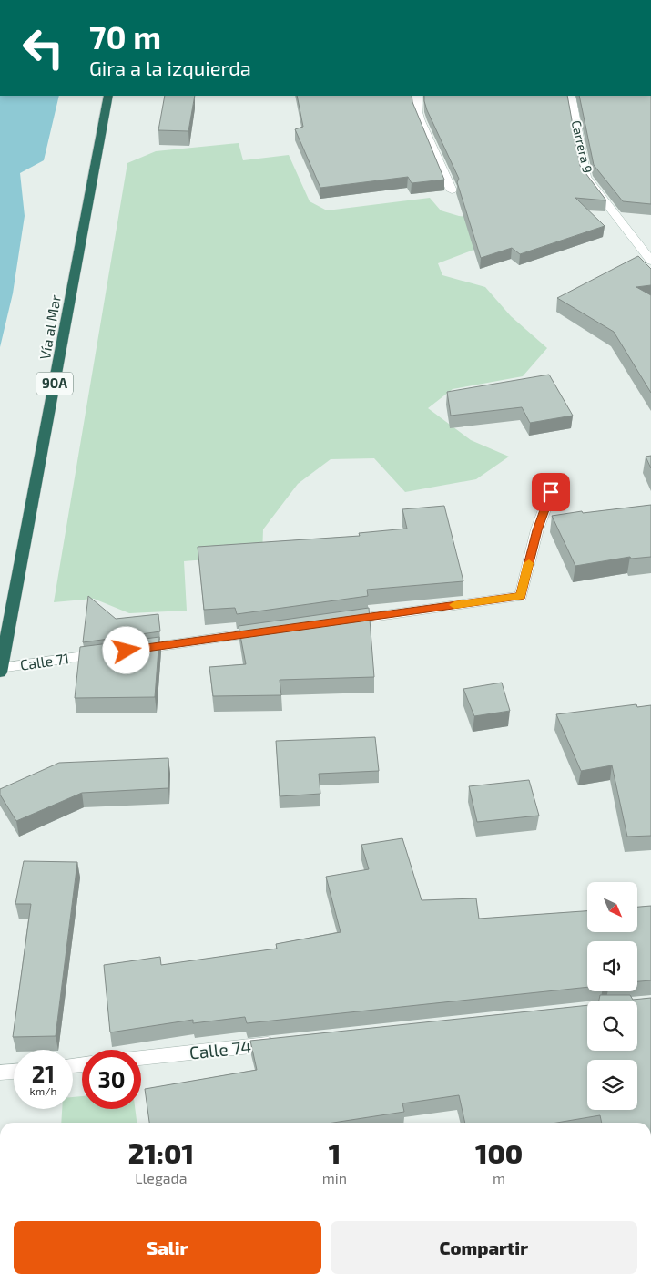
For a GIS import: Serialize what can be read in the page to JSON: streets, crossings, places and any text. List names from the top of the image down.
{
  "streets": {
    "highway": ["Vía al Mar", "90A"],
    "street": ["Carrera 9", "Calle 71", "Calle 74"]
  },
  "crossings": [
    ["Vía al Mar", "Calle 71"]
  ],
  "north": "bottom right",
  "page": {
    "turn": ["70 m", "Gira a la izquierda"],
    "speed": "21 km/h",
    "limit": "30",
    "eta": [
      "21:01",
      "Llegada",
      "1",
      "min",
      "100",
      "m"
    ],
    "buttons": ["Salir", "Compartir"]
  }
}
